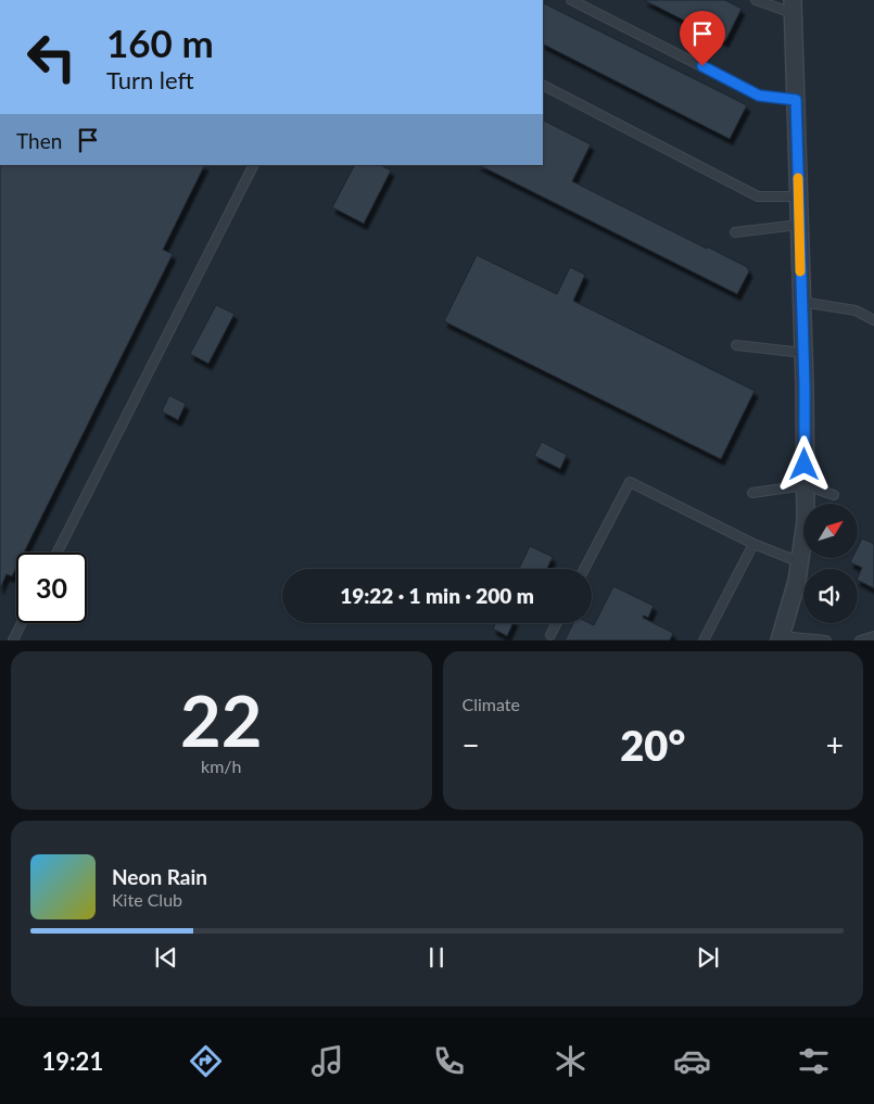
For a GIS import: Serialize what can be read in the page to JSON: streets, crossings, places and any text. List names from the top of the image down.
{
  "north": "top right",
  "page": {
    "turn": ["160 m", "Turn left"],
    "then": "Then",
    "limit": "30",
    "trip": "19:22 · 1 min · 200 m",
    "tile": [
      ["22", "km/h"],
      "Climate"
    ],
    "heat": ["−", "20°", "+"],
    "song": ["Neon Rain", "Kite Club"],
    "tabs": "19:21"
  }
}
